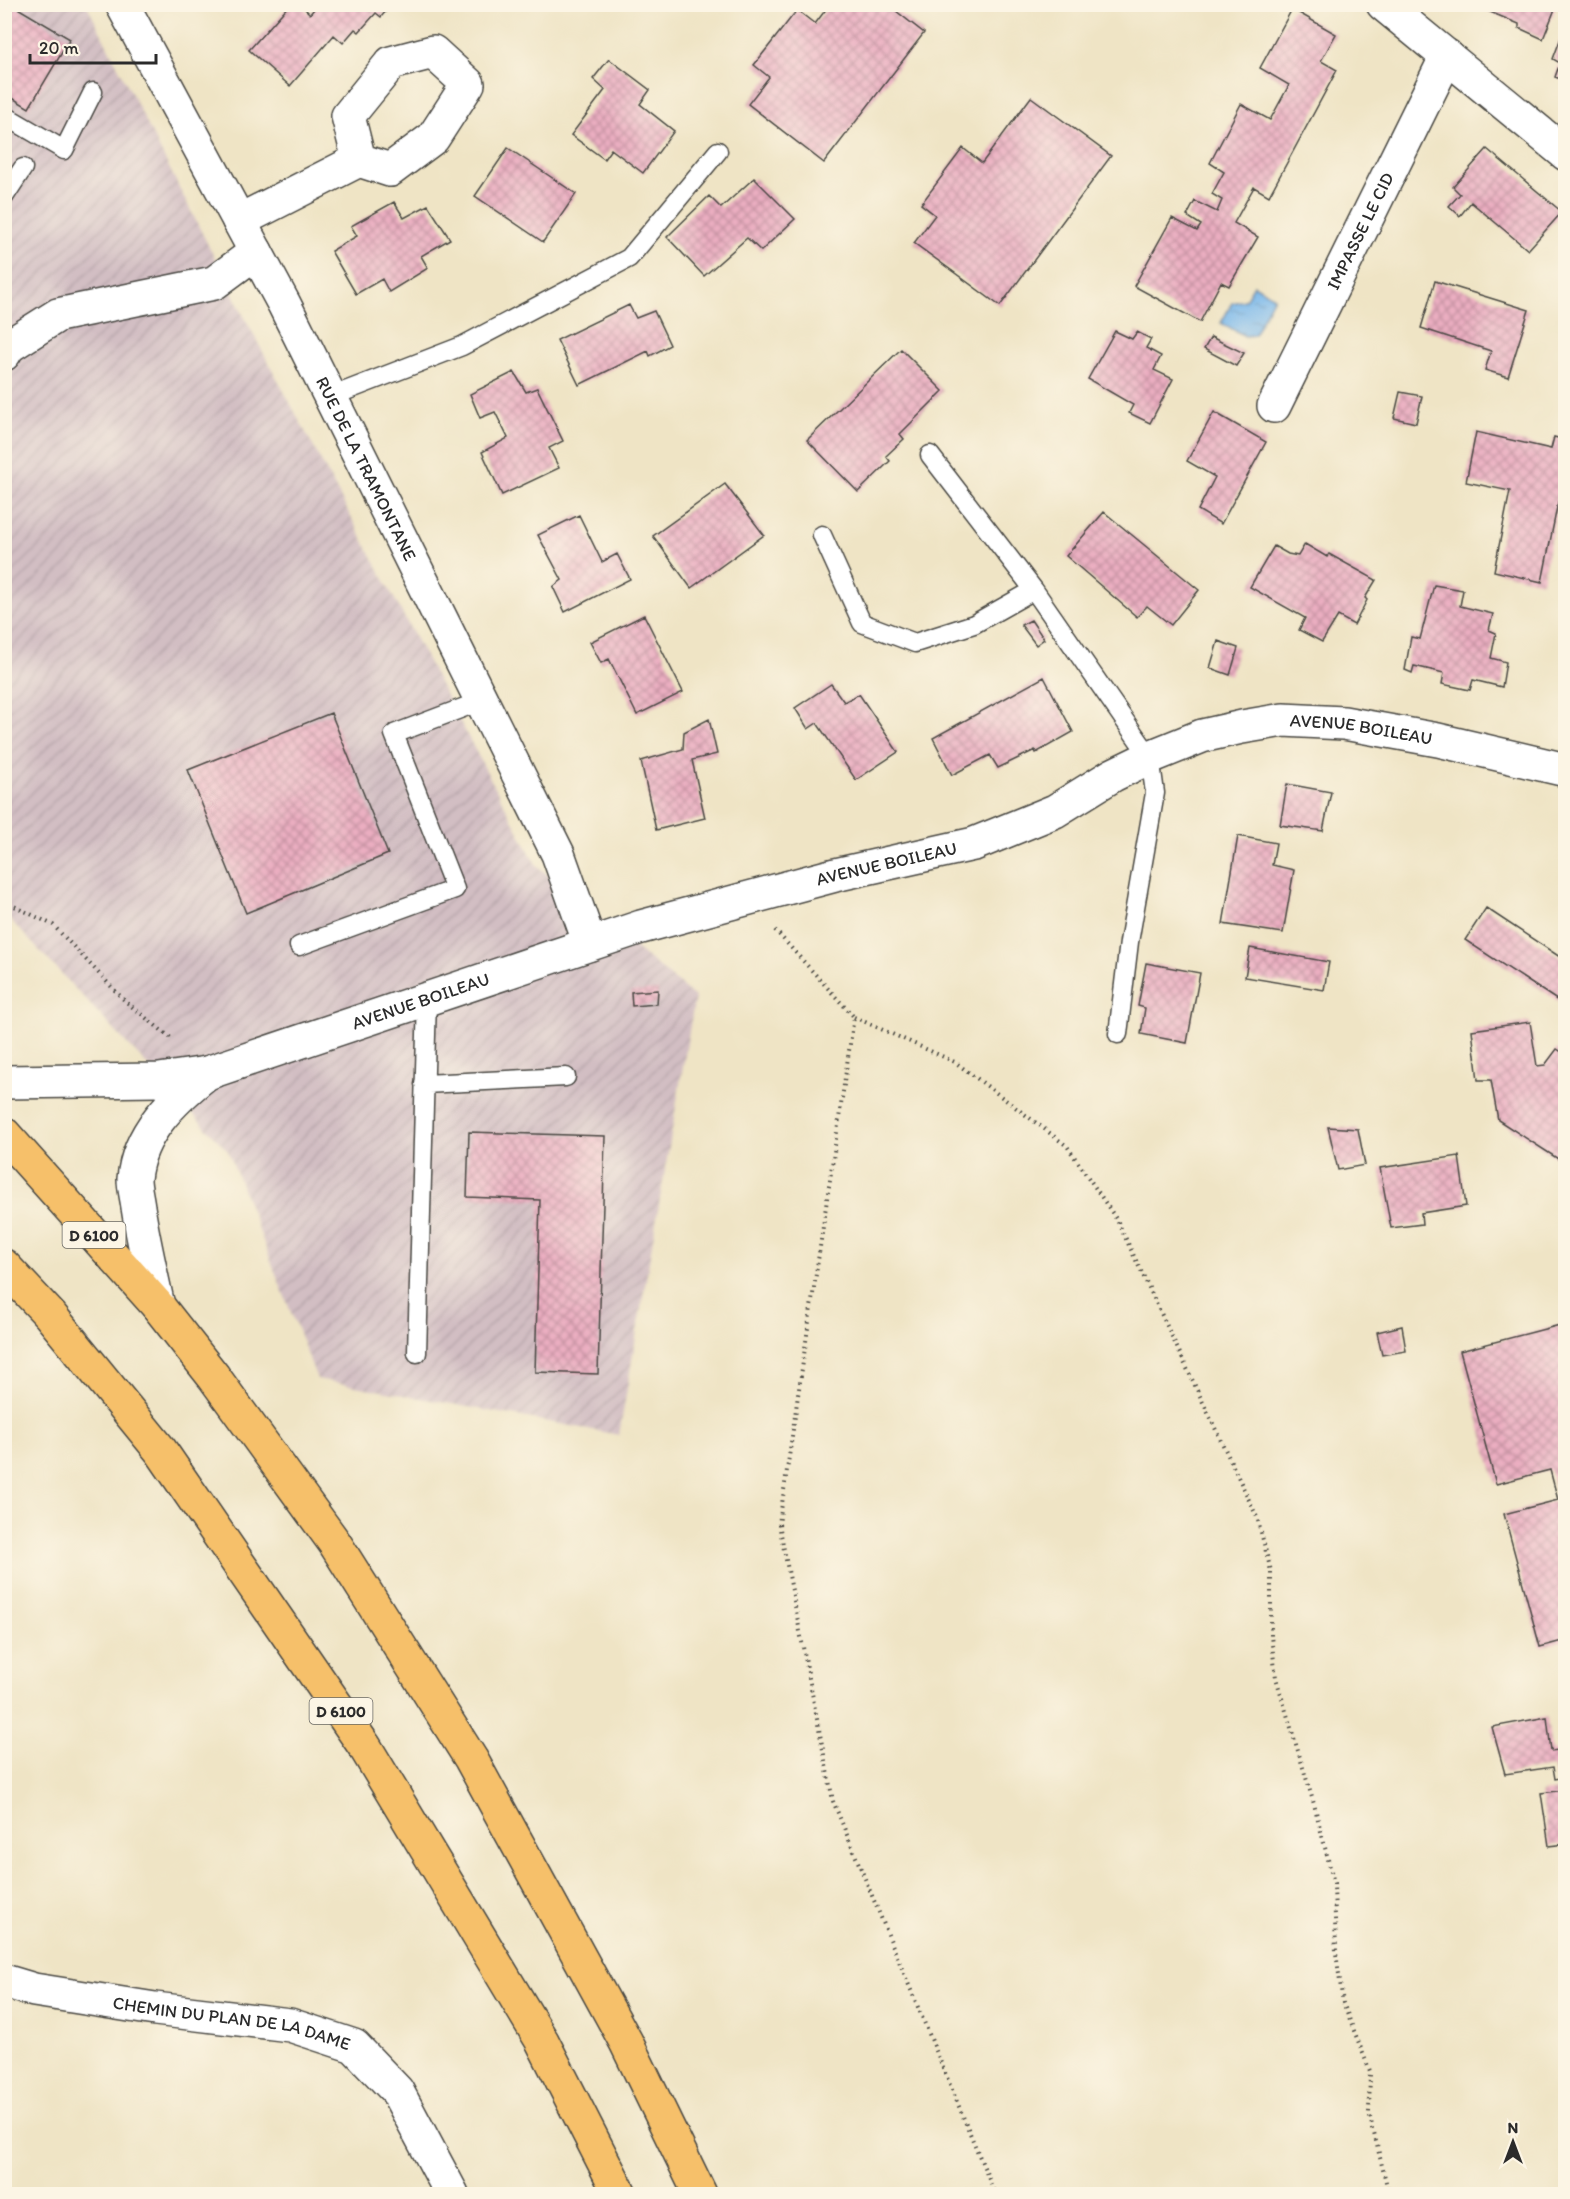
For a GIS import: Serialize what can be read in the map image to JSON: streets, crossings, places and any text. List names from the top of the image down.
{
  "streets": {
    "main road": ["D 6100"],
    "street": [
      "IMPASSE LE CID",
      "RUE DE LA TRAMONTANE",
      "AVENUE BOILEAU",
      "CHEMIN DU PLAN DE LA DAME"
    ]
  },
  "crossings": [
    ["RUE DE LA TRAMONTANE", "AVENUE BOILEAU"],
    ["AVENUE BOILEAU", "D 6100"]
  ],
  "scale_bar": "20 m",
  "north": "top"
}
